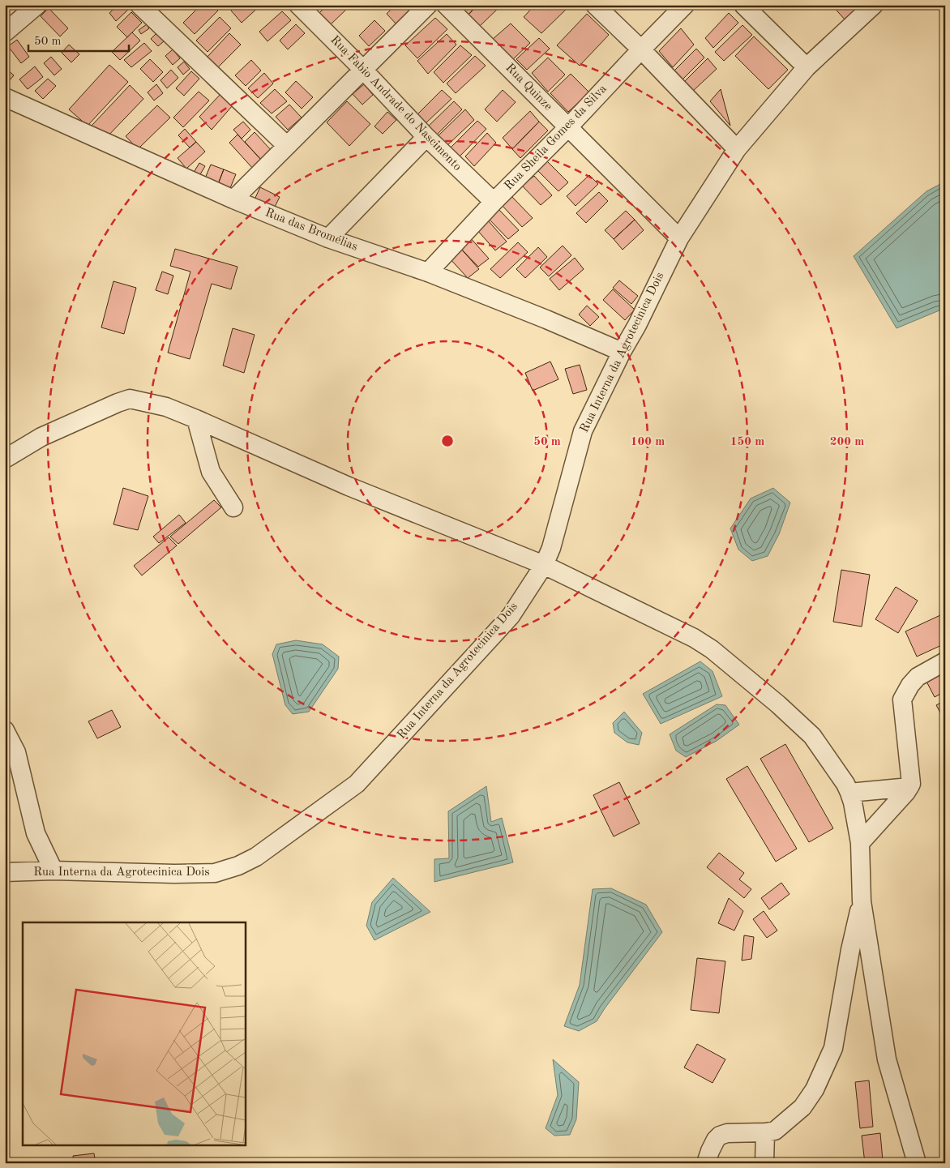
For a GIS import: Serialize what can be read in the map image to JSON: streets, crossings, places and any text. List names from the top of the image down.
{
  "streets": {
    "street": [
      "Rua Quinze",
      "Rua Fabio Andrade do Nascimento",
      "Rua Sheila Gomes da Silva",
      "Rua das Bromélias",
      "Rua Interna da Agrotecinica Dois"
    ]
  },
  "crossings": [
    ["Rua Quinze", "Rua Sheila Gomes da Silva"],
    ["Rua Quinze", "Rua Interna da Agrotecinica Dois"],
    ["Rua Fabio Andrade do Nascimento", "Rua Sheila Gomes da Silva"],
    ["Rua Sheila Gomes da Silva", "Rua das Bromélias"],
    ["Rua das Bromélias", "Rua Interna da Agrotecinica Dois"]
  ],
  "scale_bar": "50 m",
  "rings": [
    "50 m",
    "100 m",
    "150 m",
    "200 m"
  ]
}
